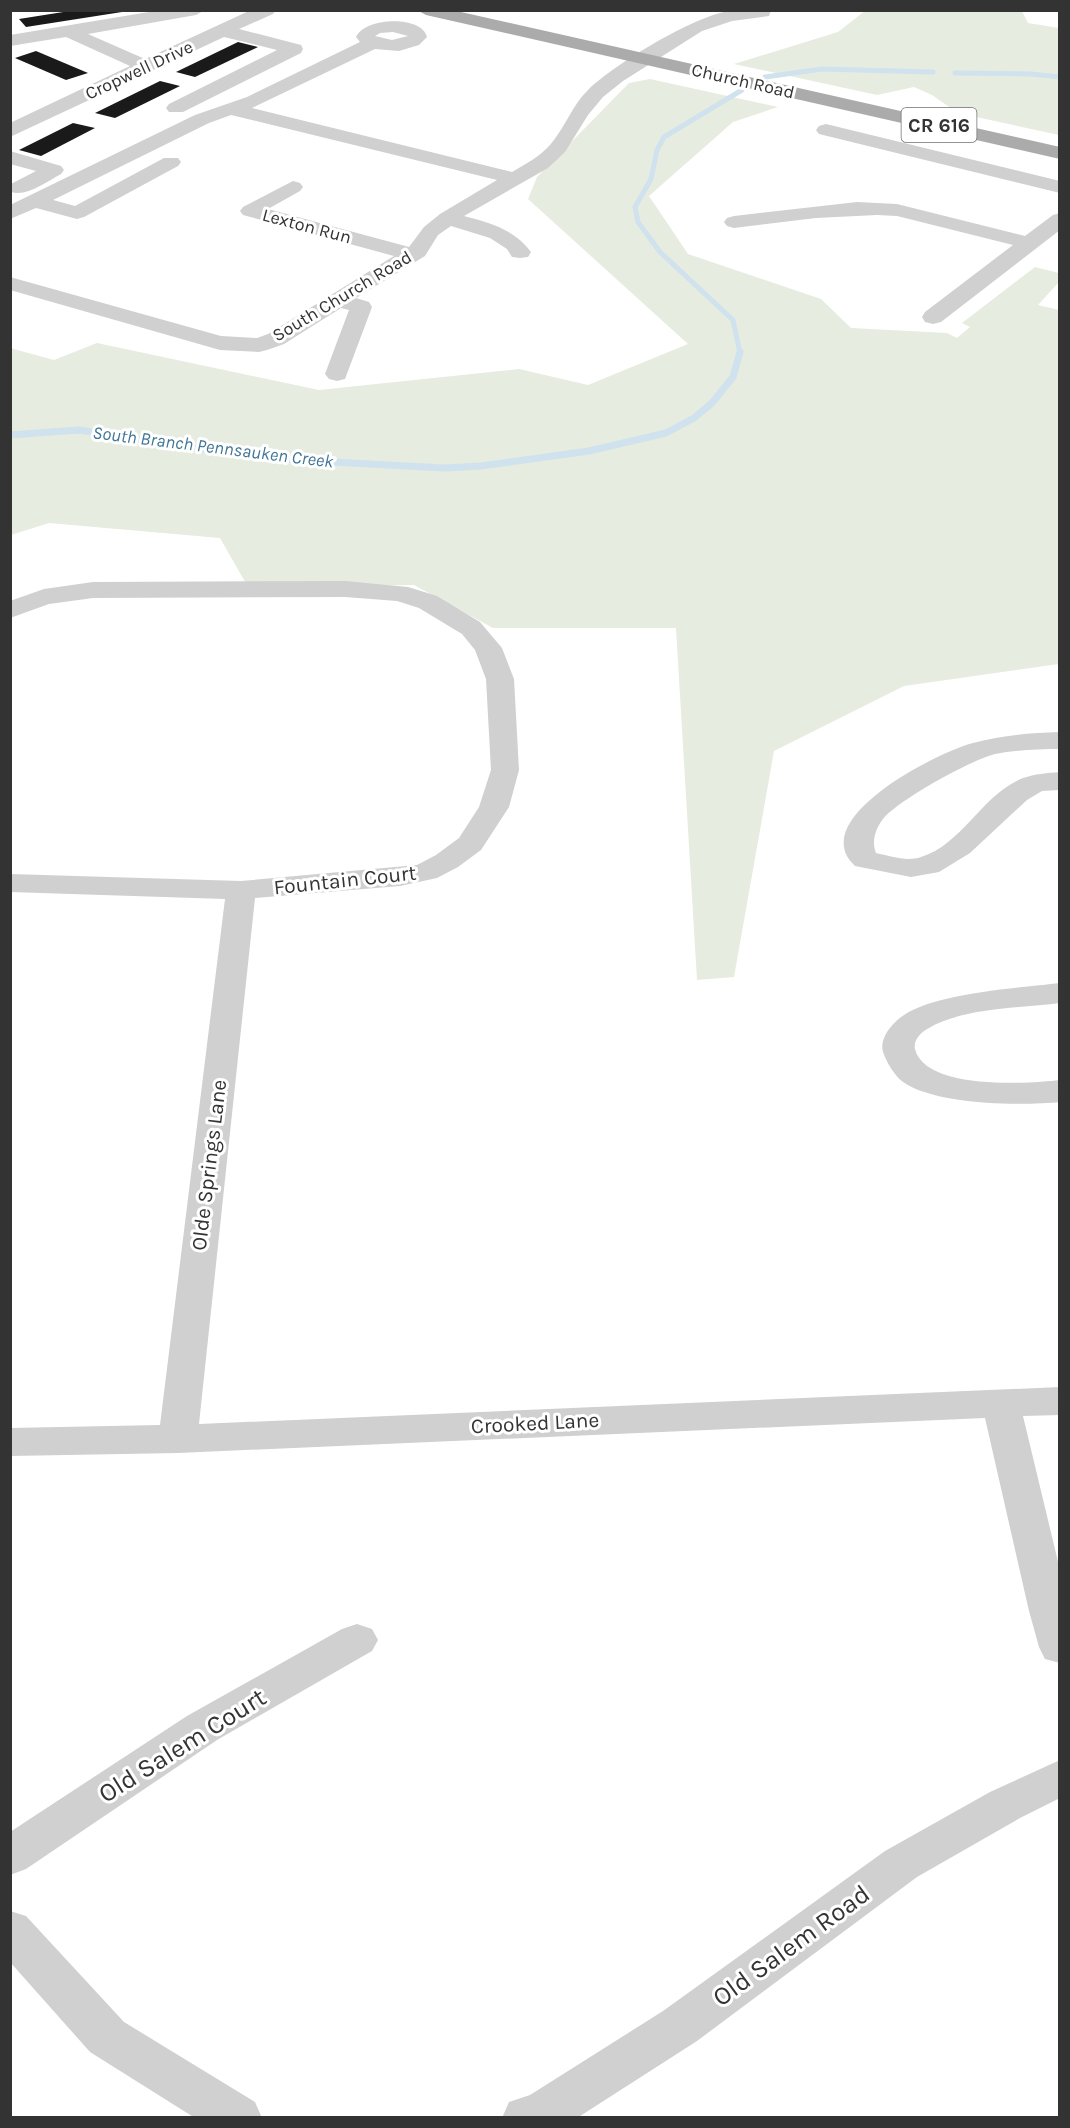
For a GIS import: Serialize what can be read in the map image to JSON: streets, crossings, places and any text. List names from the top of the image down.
{
  "streets": {
    "main road": ["Church Road", "CR 616"],
    "street": [
      "Cropwell Drive",
      "Lexton Run",
      "South Church Road",
      "Fountain Court",
      "Olde Springs Lane",
      "Crooked Lane",
      "Old Salem Court",
      "Old Salem Road"
    ]
  },
  "crossings": [
    ["Church Road", "South Church Road"],
    ["Lexton Run", "South Church Road"],
    ["Fountain Court", "Olde Springs Lane"],
    ["Olde Springs Lane", "Crooked Lane"]
  ],
  "water": ["South Branch Pennsauken Creek"]
}
